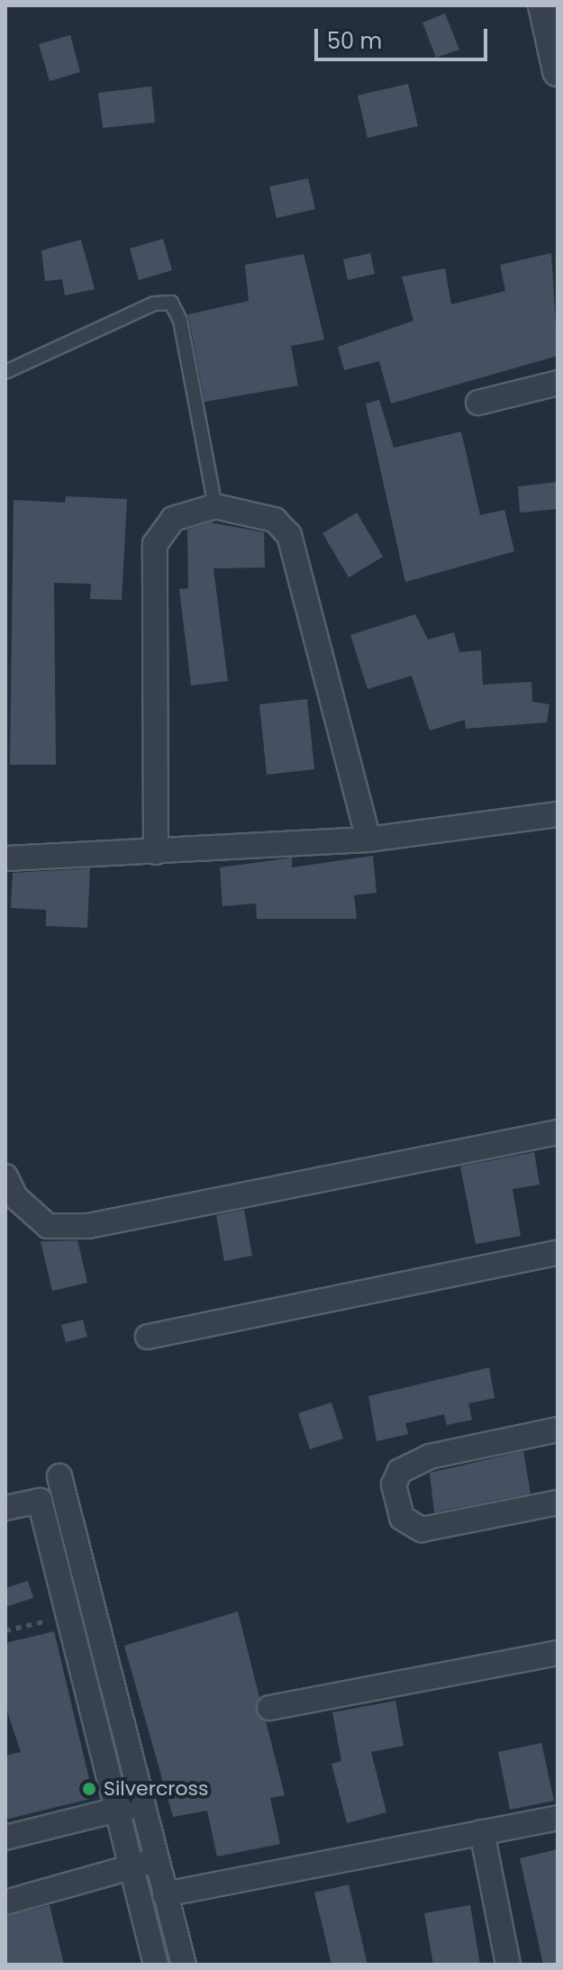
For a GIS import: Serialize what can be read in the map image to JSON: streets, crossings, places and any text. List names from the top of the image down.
{
  "places": ["Silvercross"],
  "scale_bar": "50 m"
}
